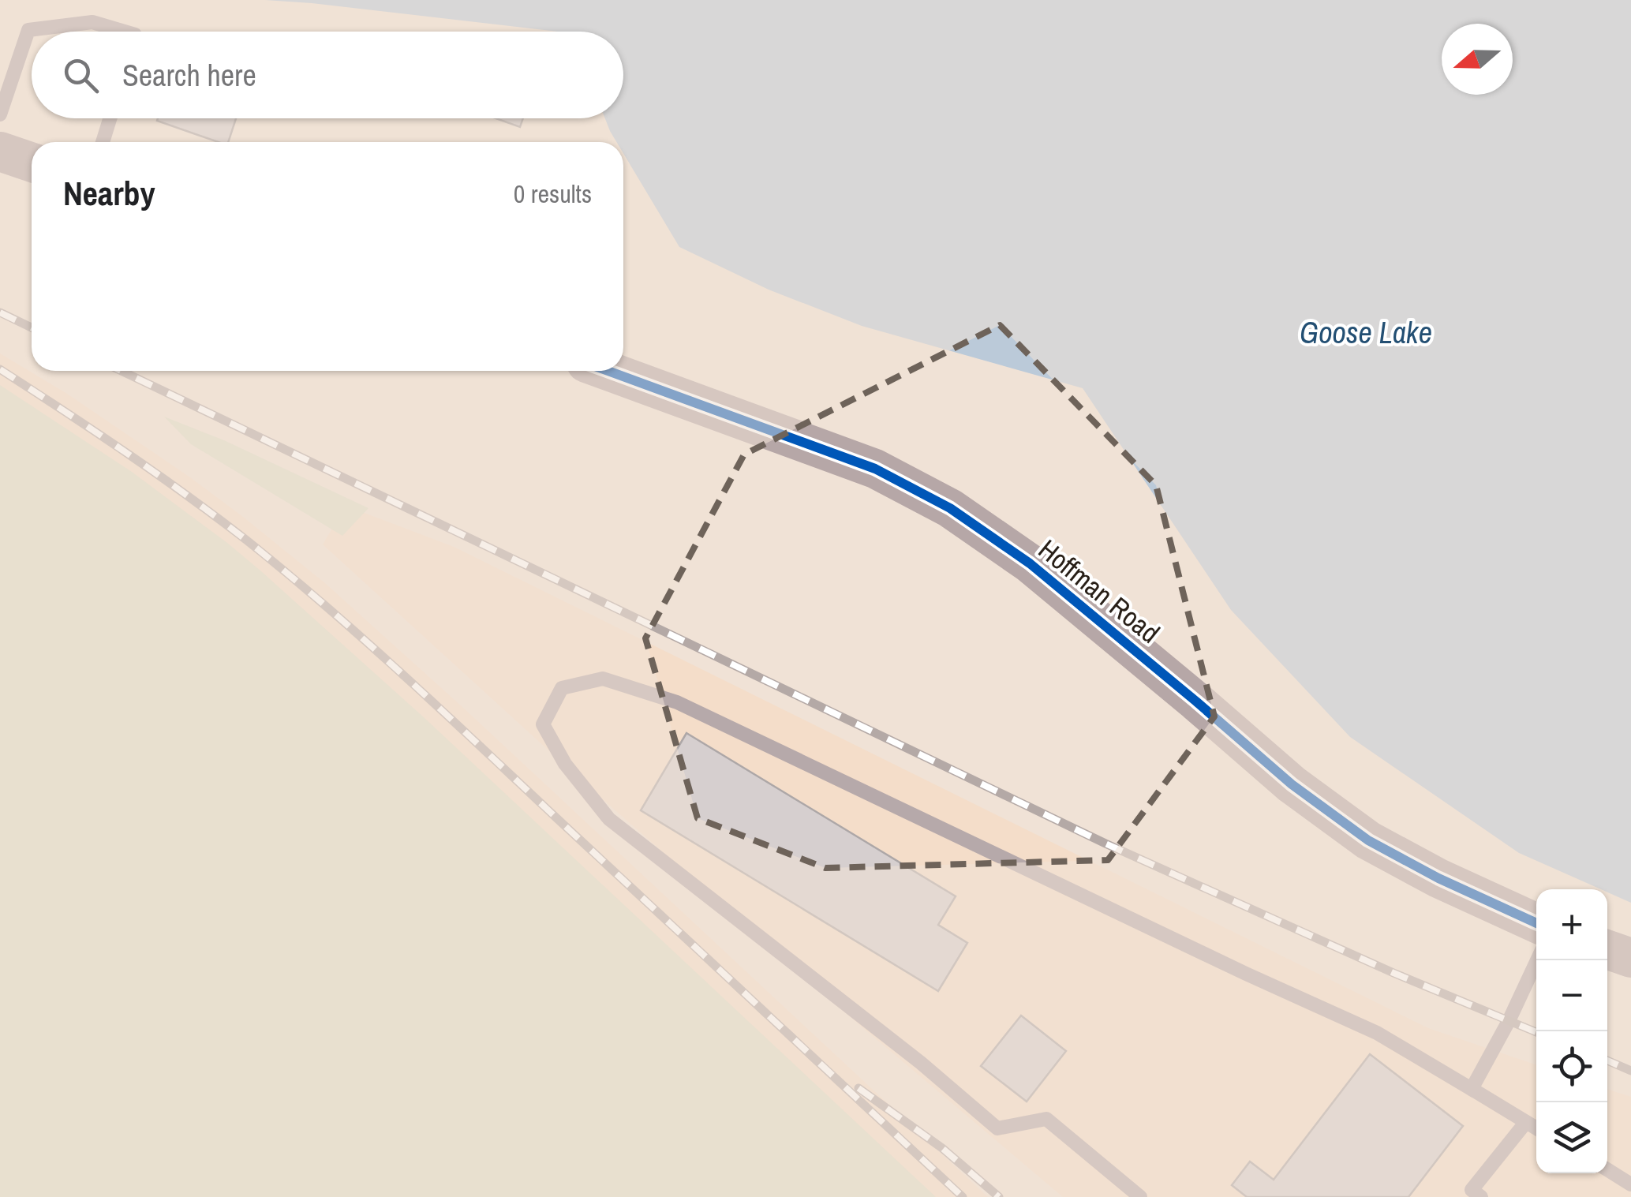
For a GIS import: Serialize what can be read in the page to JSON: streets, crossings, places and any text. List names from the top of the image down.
{
  "streets": {
    "street": ["Hoffman Road"]
  },
  "water": ["Goose Lake"],
  "north": "left",
  "page": {
    "search": "Search here",
    "heading": ["Nearby", "0 results"],
    "map_buttons": ["+", "−"]
  }
}
